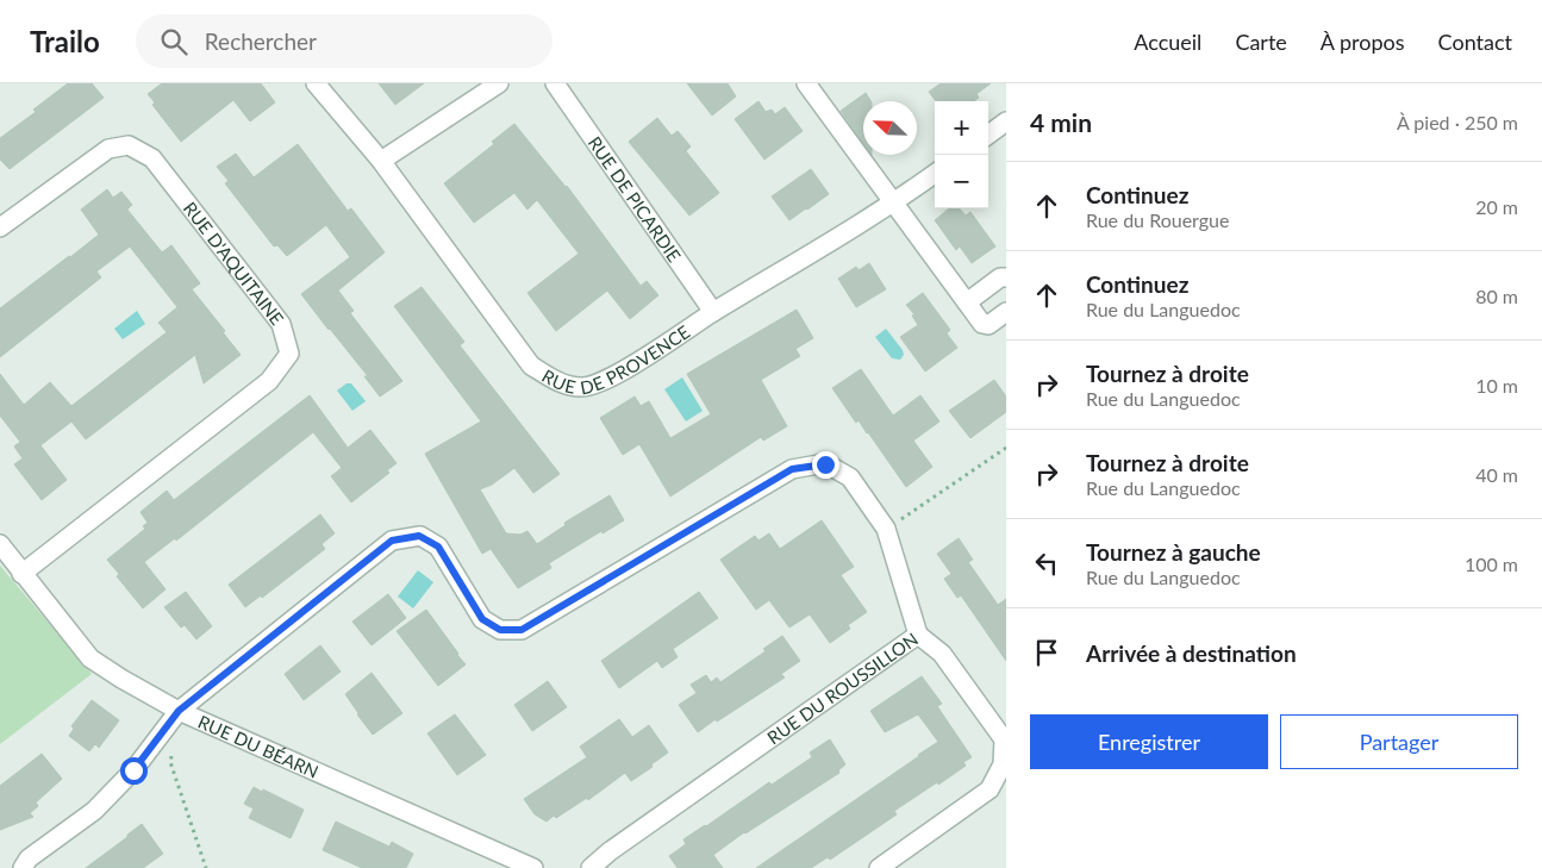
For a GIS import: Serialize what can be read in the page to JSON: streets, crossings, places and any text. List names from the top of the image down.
{
  "streets": {
    "street": [
      "RUE DE PICARDIE",
      "RUE D'AQUITAINE",
      "RUE DE PROVENCE",
      "RUE DU ROUSSILLON",
      "RUE DU BÉARN"
    ]
  },
  "crossings": [
    ["RUE DE PICARDIE", "RUE DE PROVENCE"],
    ["RUE D'AQUITAINE", "RUE DU BÉARN"]
  ],
  "north": "top left",
  "page": {
    "header": "Trailo",
    "search": "Rechercher",
    "nav": [
      "Accueil",
      "Carte",
      "À propos",
      "Contact"
    ],
    "heading": ["4 min", "À pied · 250 m"],
    "map_buttons": ["+", "−"],
    "list": [
      ["Continuez", "Rue du Rouergue", "20 m"],
      ["Continuez", "Rue du Languedoc", "80 m"],
      ["Tournez à droite", "Rue du Languedoc", "10 m"],
      ["Tournez à droite", "Rue du Languedoc", "40 m"],
      ["Tournez à gauche", "Rue du Languedoc", "100 m"],
      "Arrivée à destination"
    ],
    "buttons": ["Enregistrer", "Partager"]
  }
}
